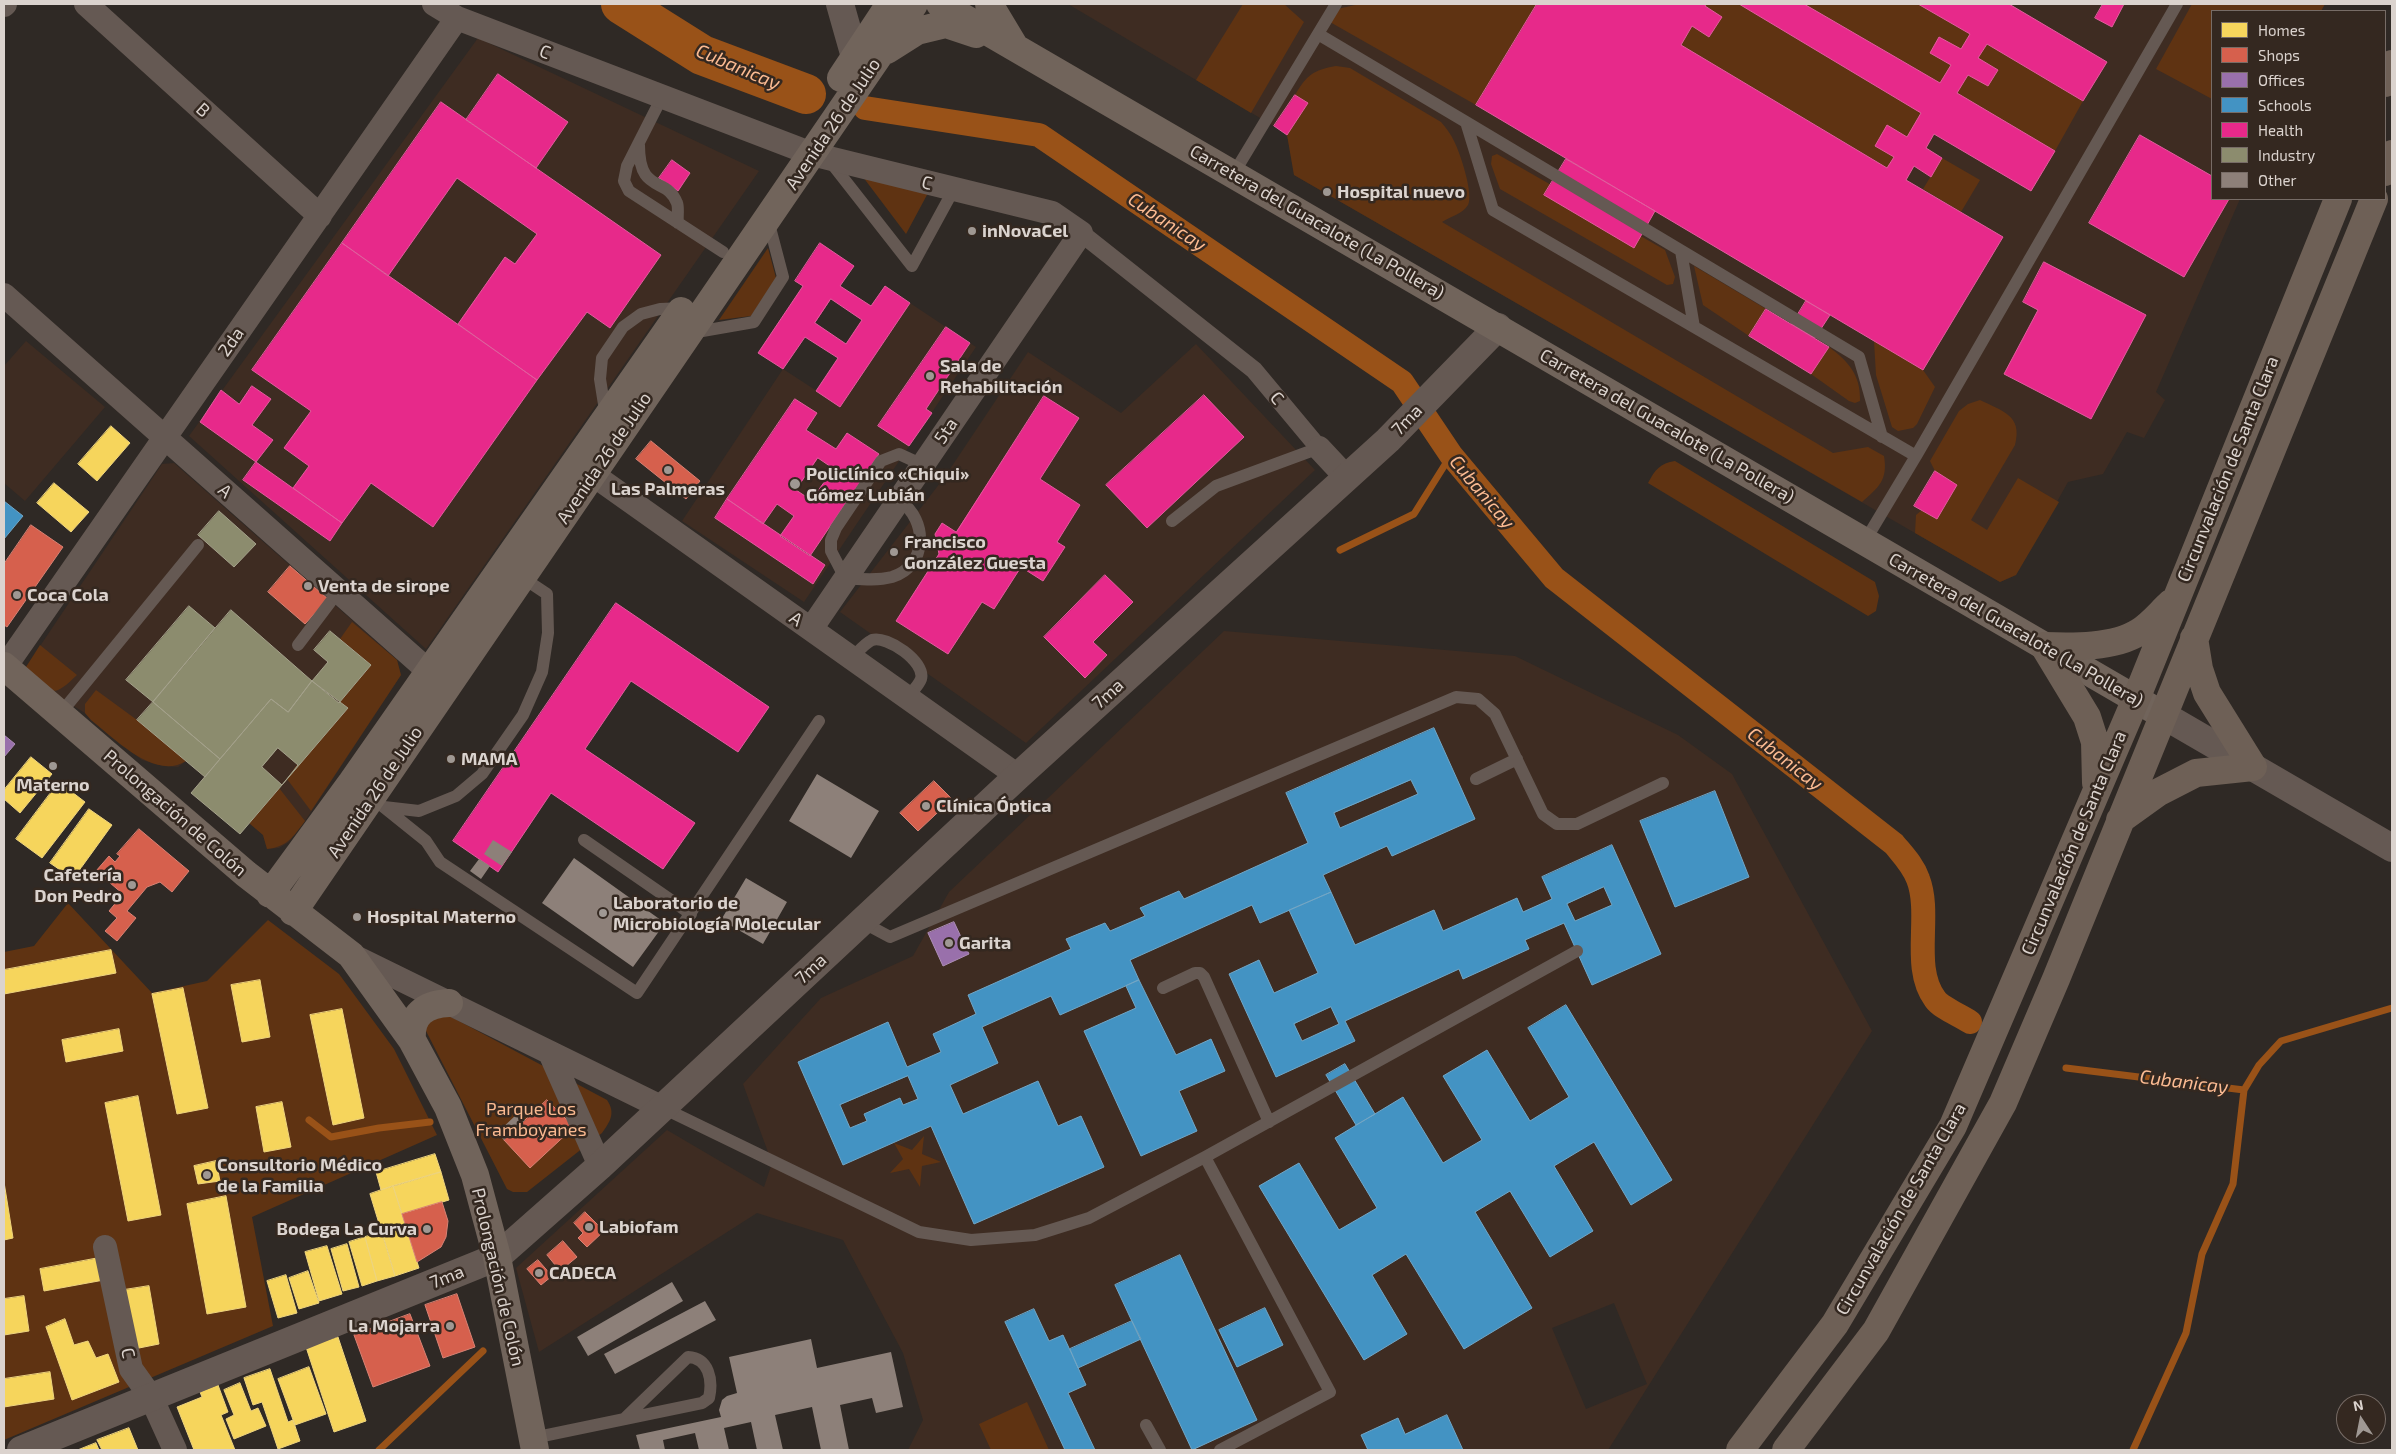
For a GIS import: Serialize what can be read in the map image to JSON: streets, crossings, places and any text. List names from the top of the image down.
{
  "streets": {
    "highway": ["Circunvalación de Santa Clara"],
    "main road": ["Avenida 26 de Julio", "Carretera del Guacalote (La Pollera)", "Prolongación de Colón"],
    "street": [
      "C",
      "B",
      "2da",
      "7ma",
      "5ta",
      "A"
    ]
  },
  "crossings": [
    ["C", "Avenida 26 de Julio"],
    ["C", "2da"],
    ["C", "7ma"],
    ["C", "5ta"],
    ["B", "2da"],
    ["Avenida 26 de Julio", "A"],
    ["Avenida 26 de Julio", "Prolongación de Colón"],
    ["Carretera del Guacalote (La Pollera)", "7ma"],
    ["Carretera del Guacalote (La Pollera)", "Circunvalación de Santa Clara"],
    ["2da", "A"],
    ["2da", "Prolongación de Colón"],
    ["7ma", "A"],
    ["7ma", "Prolongación de Colón"],
    ["5ta", "A"]
  ],
  "water": ["Cubanicay"],
  "parks": ["Parque Los Framboyanes"],
  "places": [
    "Hospital nuevo",
    "inNovaCel",
    "Sala de Rehabilitación",
    "Las Palmeras",
    "Policlínico «Chiqui» Gómez Lubián",
    "Francisco González Guesta",
    "Venta de sirope",
    "Coca Cola",
    "MAMA",
    "Materno",
    "Clínica Óptica",
    "Cafetería Don Pedro",
    "Laboratorio de Microbiología Molecular",
    "Hospital Materno",
    "Garita",
    "Consultorio Médico de la Familia",
    "Labiofam",
    "Bodega La Curva",
    "CADECA",
    "La Mojarra"
  ],
  "legend": [
    "Homes",
    "Shops",
    "Offices",
    "Schools",
    "Health",
    "Industry",
    "Other"
  ],
  "north": "top"
}
